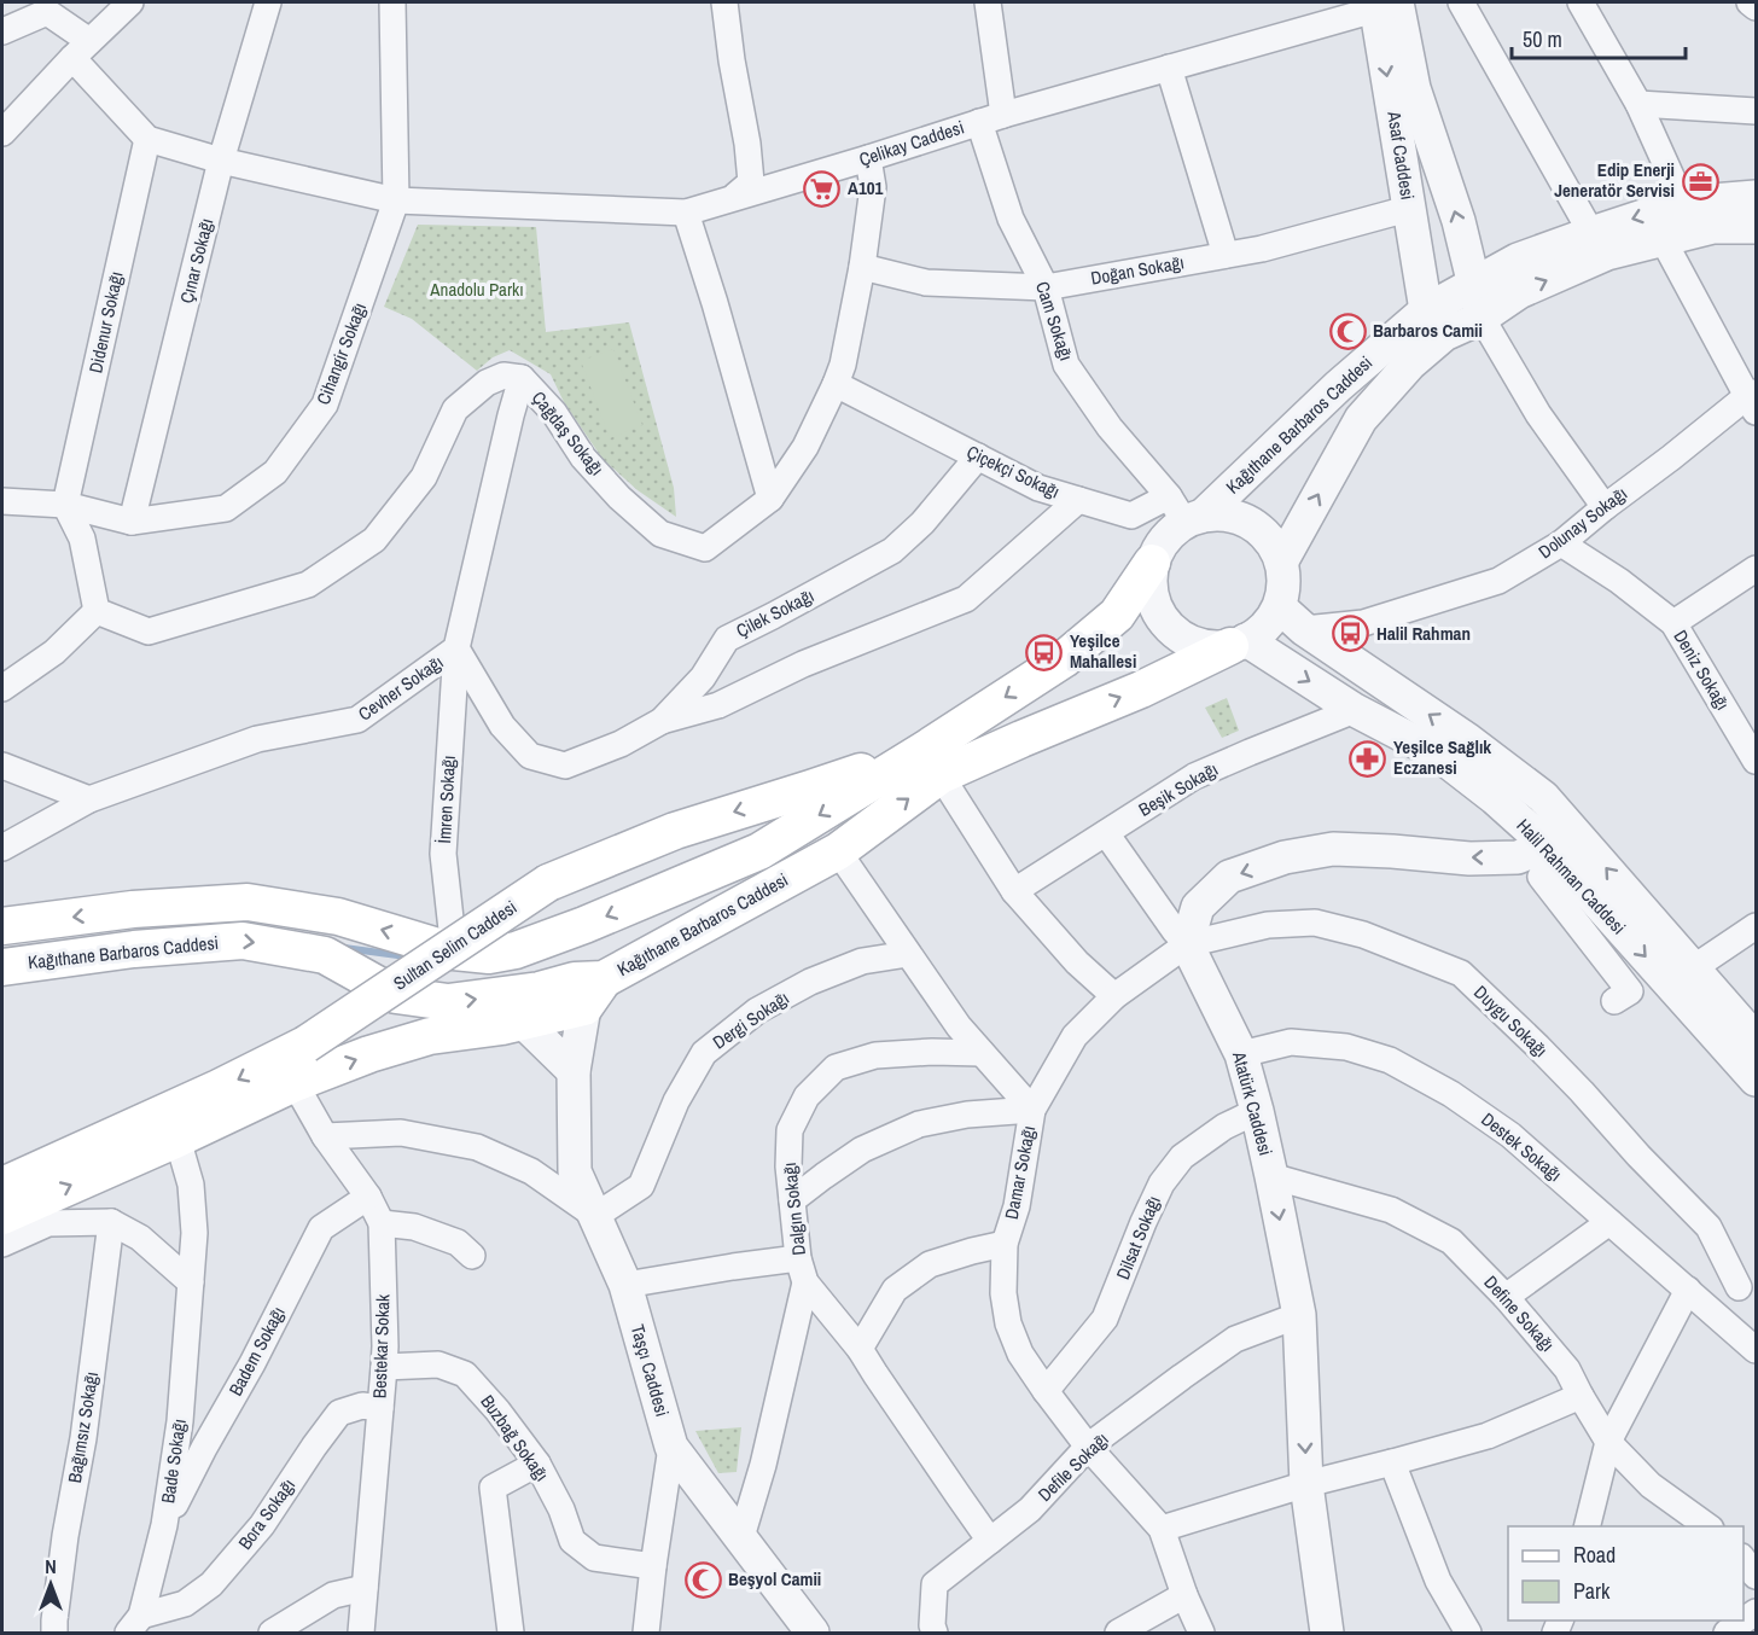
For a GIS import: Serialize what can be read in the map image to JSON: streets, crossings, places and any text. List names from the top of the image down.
{
  "streets": {
    "main road": ["Kağıthane Barbaros Caddesi", "Sultan Selim Caddesi"],
    "street": [
      "Çelikay Caddesi",
      "Asaf Caddesi",
      "Çınar Sokağı",
      "Doğan Sokağı",
      "Cam Sokağı",
      "Didenur Sokağı",
      "Cihangir Sokağı",
      "Çağdaş Sokağı",
      "Çiçekçi Sokağı",
      "Dolunay Sokağı",
      "Çilek Sokağı",
      "Deniz Sokağı",
      "Cevher Sokağı",
      "Beşik Sokağı",
      "İmren Sokağı",
      "Halil Rahman Caddesi",
      "Dergi Sokağı",
      "Duygu Sokağı",
      "Atatürk Caddesi",
      "Destek Sokağı",
      "Damar Sokağı",
      "Dalgın Sokağı",
      "Dilsat Sokağı",
      "Define Sokağı",
      "Bestekar Sokak",
      "Badem Sokağı",
      "Taşçı Caddesi",
      "Bağımsız Sokağı",
      "Buzbağ Sokağı",
      "Bade Sokağı",
      "Defile Sokağı",
      "Bora Sokağı"
    ]
  },
  "crossings": [
    ["Çelikay Caddesi", "Asaf Caddesi"],
    ["Çelikay Caddesi", "Çınar Sokağı"],
    ["Çelikay Caddesi", "Cam Sokağı"],
    ["Çelikay Caddesi", "Didenur Sokağı"],
    ["Çelikay Caddesi", "Cihangir Sokağı"],
    ["Çelikay Caddesi", "Çağdaş Sokağı"],
    ["Asaf Caddesi", "Doğan Sokağı"],
    ["Asaf Caddesi", "Kağıthane Barbaros Caddesi"],
    ["Çınar Sokağı", "Cihangir Sokağı"],
    ["Doğan Sokağı", "Cam Sokağı"],
    ["Doğan Sokağı", "Çağdaş Sokağı"],
    ["Cam Sokağı", "Kağıthane Barbaros Caddesi"],
    ["Cam Sokağı", "Çiçekçi Sokağı"],
    ["Cam Sokağı", "Halil Rahman Caddesi"],
    ["Didenur Sokağı", "Cihangir Sokağı"],
    ["Kağıthane Barbaros Caddesi", "Çiçekçi Sokağı"],
    ["Kağıthane Barbaros Caddesi", "İmren Sokağı"],
    ["Kağıthane Barbaros Caddesi", "Halil Rahman Caddesi"],
    ["Kağıthane Barbaros Caddesi", "Sultan Selim Caddesi"],
    ["Kağıthane Barbaros Caddesi", "Damar Sokağı"],
    ["Kağıthane Barbaros Caddesi", "Taşçı Caddesi"],
    ["Çağdaş Sokağı", "Çiçekçi Sokağı"],
    ["Çağdaş Sokağı", "Cevher Sokağı"],
    ["Çiçekçi Sokağı", "Çilek Sokağı"],
    ["Çiçekçi Sokağı", "Halil Rahman Caddesi"],
    ["Dolunay Sokağı", "Deniz Sokağı"],
    ["Dolunay Sokağı", "Halil Rahman Caddesi"],
    ["Çilek Sokağı", "Cevher Sokağı"],
    ["Çilek Sokağı", "İmren Sokağı"],
    ["Cevher Sokağı", "İmren Sokağı"],
    ["Beşik Sokağı", "Halil Rahman Caddesi"],
    ["Dergi Sokağı", "Damar Sokağı"],
    ["Dergi Sokağı", "Taşçı Caddesi"],
    ["Duygu Sokağı", "Atatürk Caddesi"],
    ["Atatürk Caddesi", "Destek Sokağı"],
    ["Atatürk Caddesi", "Dilsat Sokağı"],
    ["Atatürk Caddesi", "Define Sokağı"],
    ["Atatürk Caddesi", "Defile Sokağı"],
    ["Damar Sokağı", "Dalgın Sokağı"],
    ["Damar Sokağı", "Dilsat Sokağı"],
    ["Damar Sokağı", "Defile Sokağı"],
    ["Dalgın Sokağı", "Defile Sokağı"],
    ["Bestekar Sokak", "Badem Sokağı"],
    ["Bestekar Sokak", "Buzbağ Sokağı"],
    ["Bestekar Sokak", "Bora Sokağı"],
    ["Badem Sokağı", "Bade Sokağı"],
    ["Bade Sokağı", "Bora Sokağı"]
  ],
  "one_way": ["Atatürk Caddesi"],
  "parks": ["Anadolu Parkı"],
  "places": {
    "office": ["Edip Enerji Jeneratör Servisi"],
    "supermarket": ["A101"],
    "mosque": ["Barbaros Camii", "Beşyol Camii"],
    "bus stop": ["Halil Rahman", "Yeşilce Mahallesi"],
    "pharmacy": ["Yeşilce Sağlık Eczanesi"]
  },
  "legend": ["Road", "Park"],
  "scale_bar": "50 m",
  "north": "top"
}
